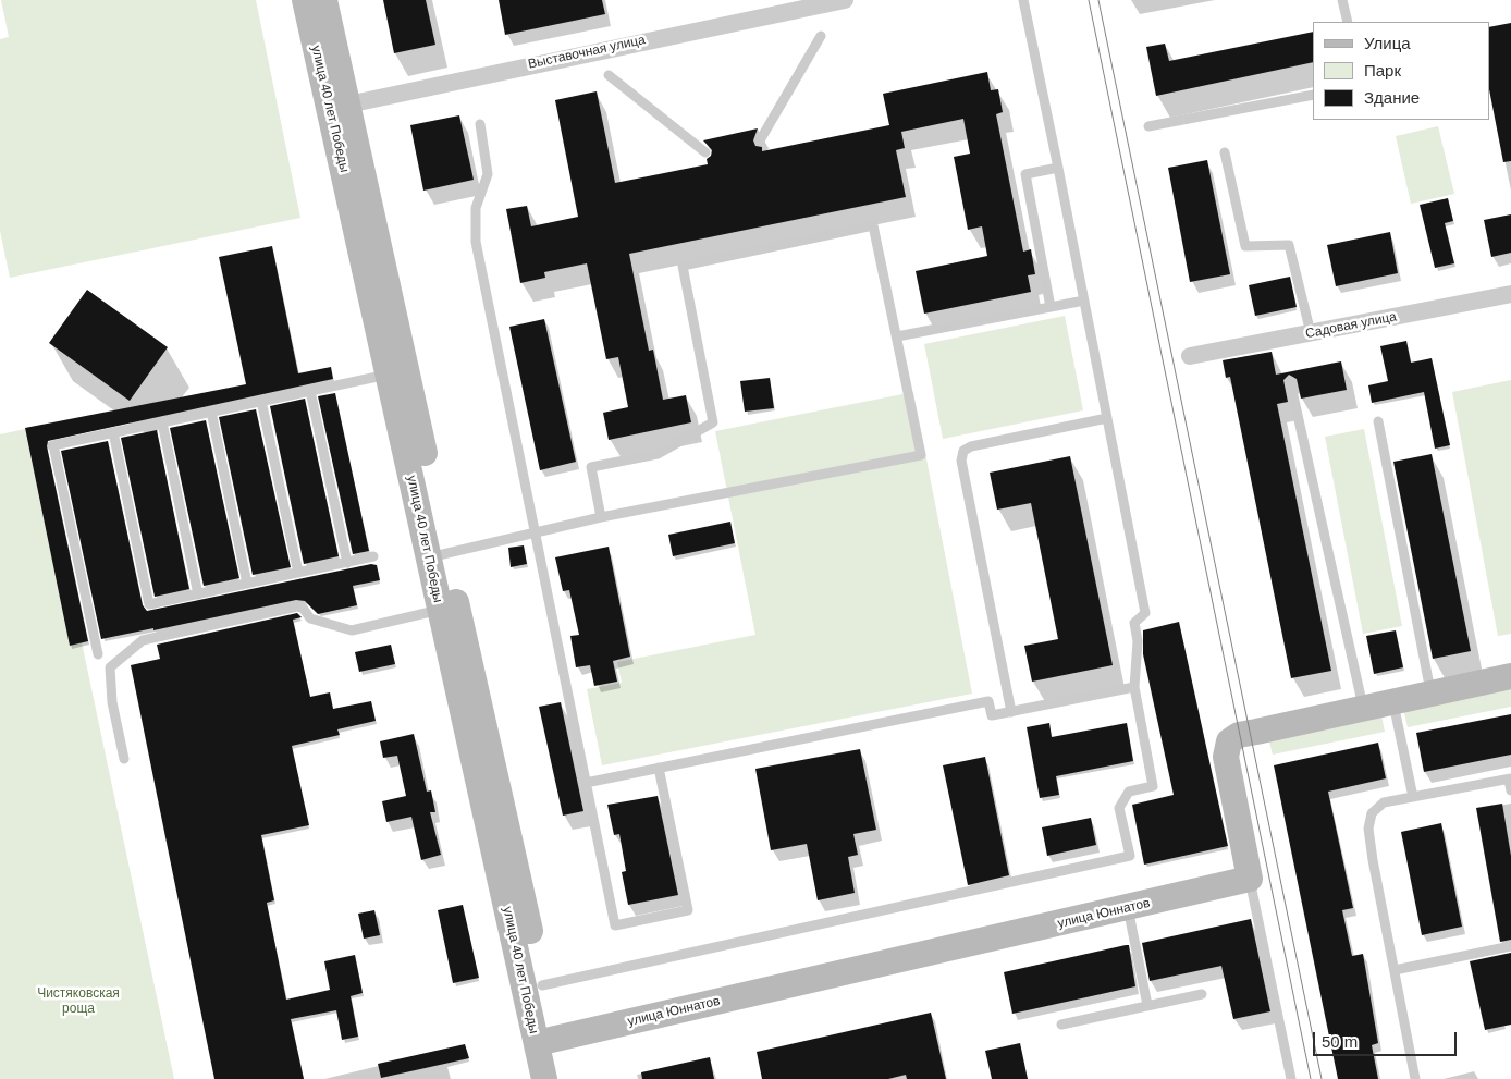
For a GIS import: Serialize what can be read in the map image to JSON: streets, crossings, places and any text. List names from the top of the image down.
{
  "streets": {
    "main road": ["улица 40 лет Победы", "улица Юннатов"],
    "street": ["Выставочная улица", "Садовая улица"]
  },
  "crossings": [
    ["Выставочная улица", "улица 40 лет Победы"],
    ["улица 40 лет Победы", "улица Юннатов"]
  ],
  "parks": ["Чистяковская роща"],
  "legend": ["Улица", "Парк", "Здание"],
  "scale_bar": "50 m"
}
